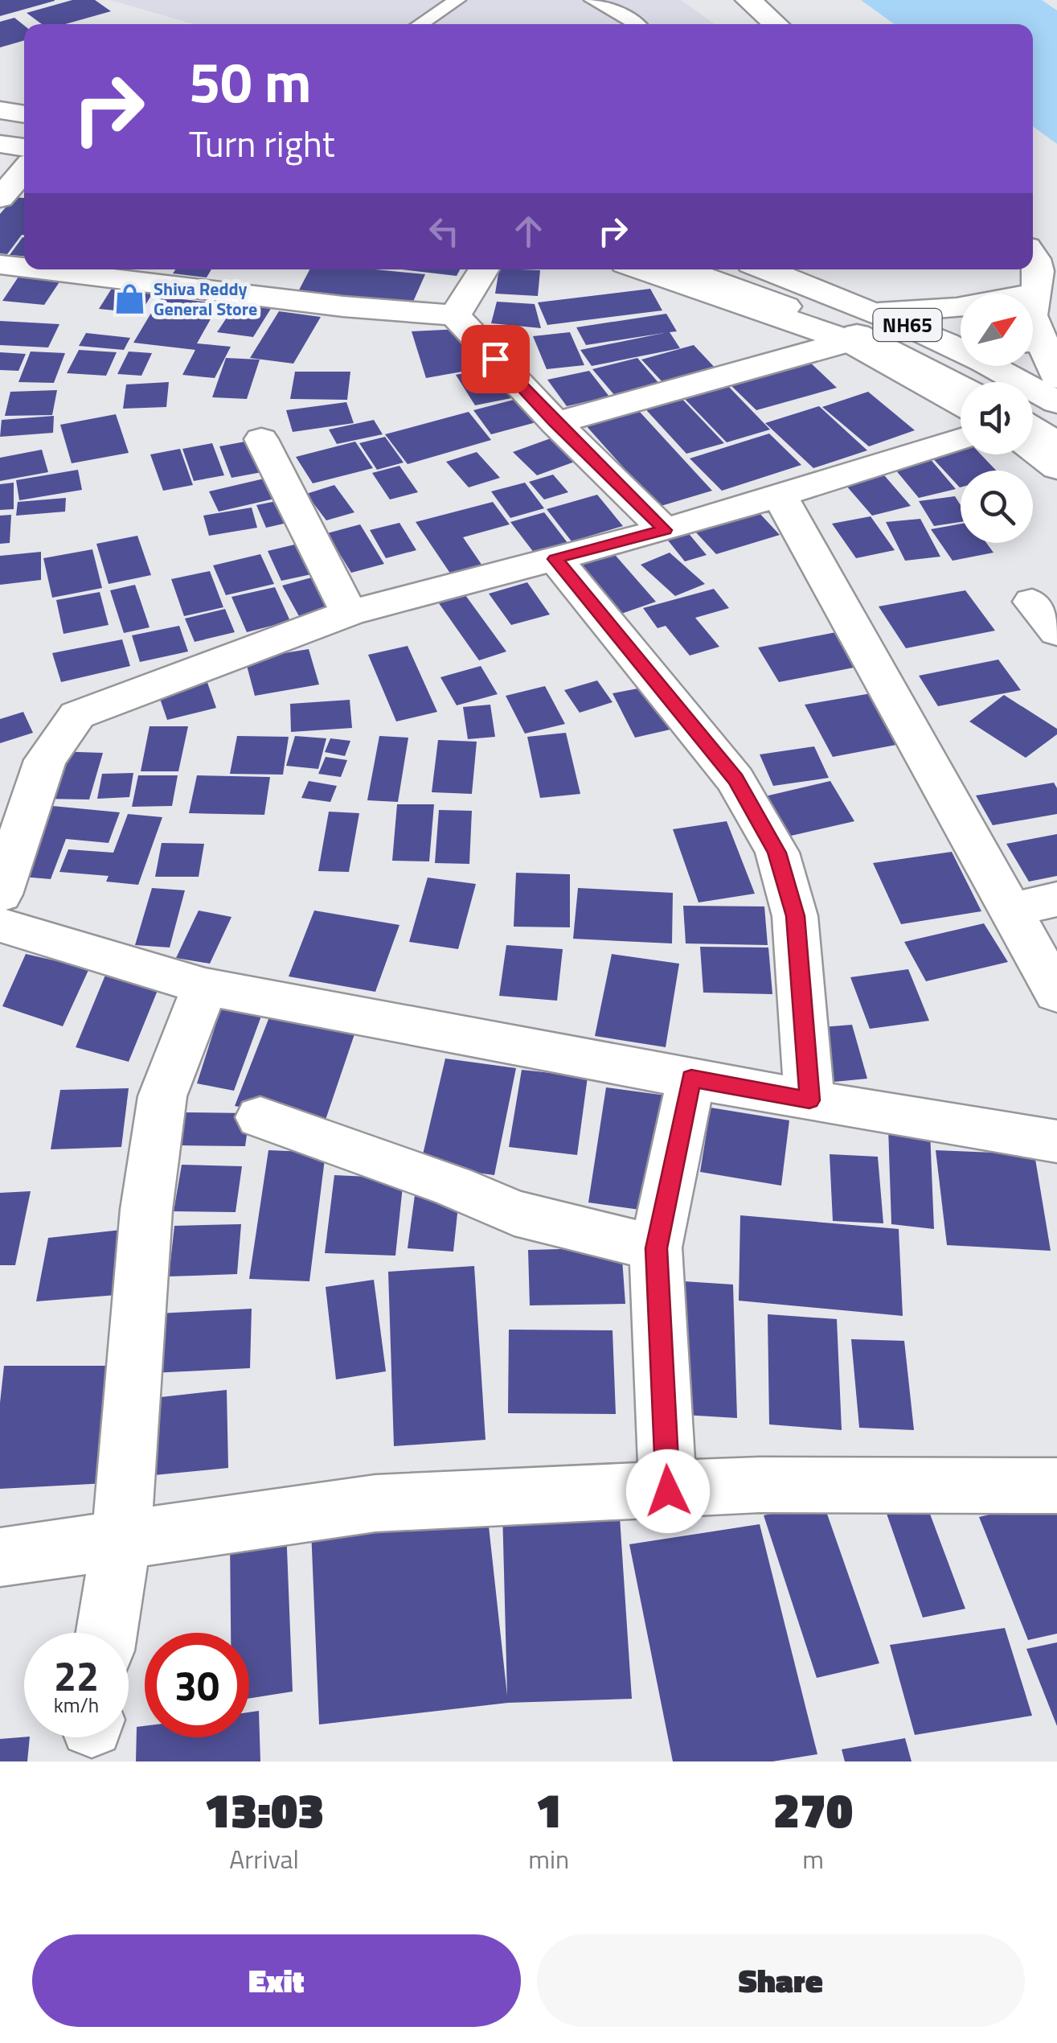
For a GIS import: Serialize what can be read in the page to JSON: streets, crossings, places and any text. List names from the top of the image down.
{
  "streets": {
    "main road": ["NH65"]
  },
  "places": {
    "shop": ["Shiva Reddy General Store"]
  },
  "north": "top right",
  "page": {
    "turn": ["50 m", "Turn right"],
    "speed": "22 km/h",
    "limit": "30",
    "eta": [
      "13:03",
      "Arrival",
      "1",
      "min",
      "270",
      "m"
    ],
    "buttons": ["Exit", "Share"]
  }
}
